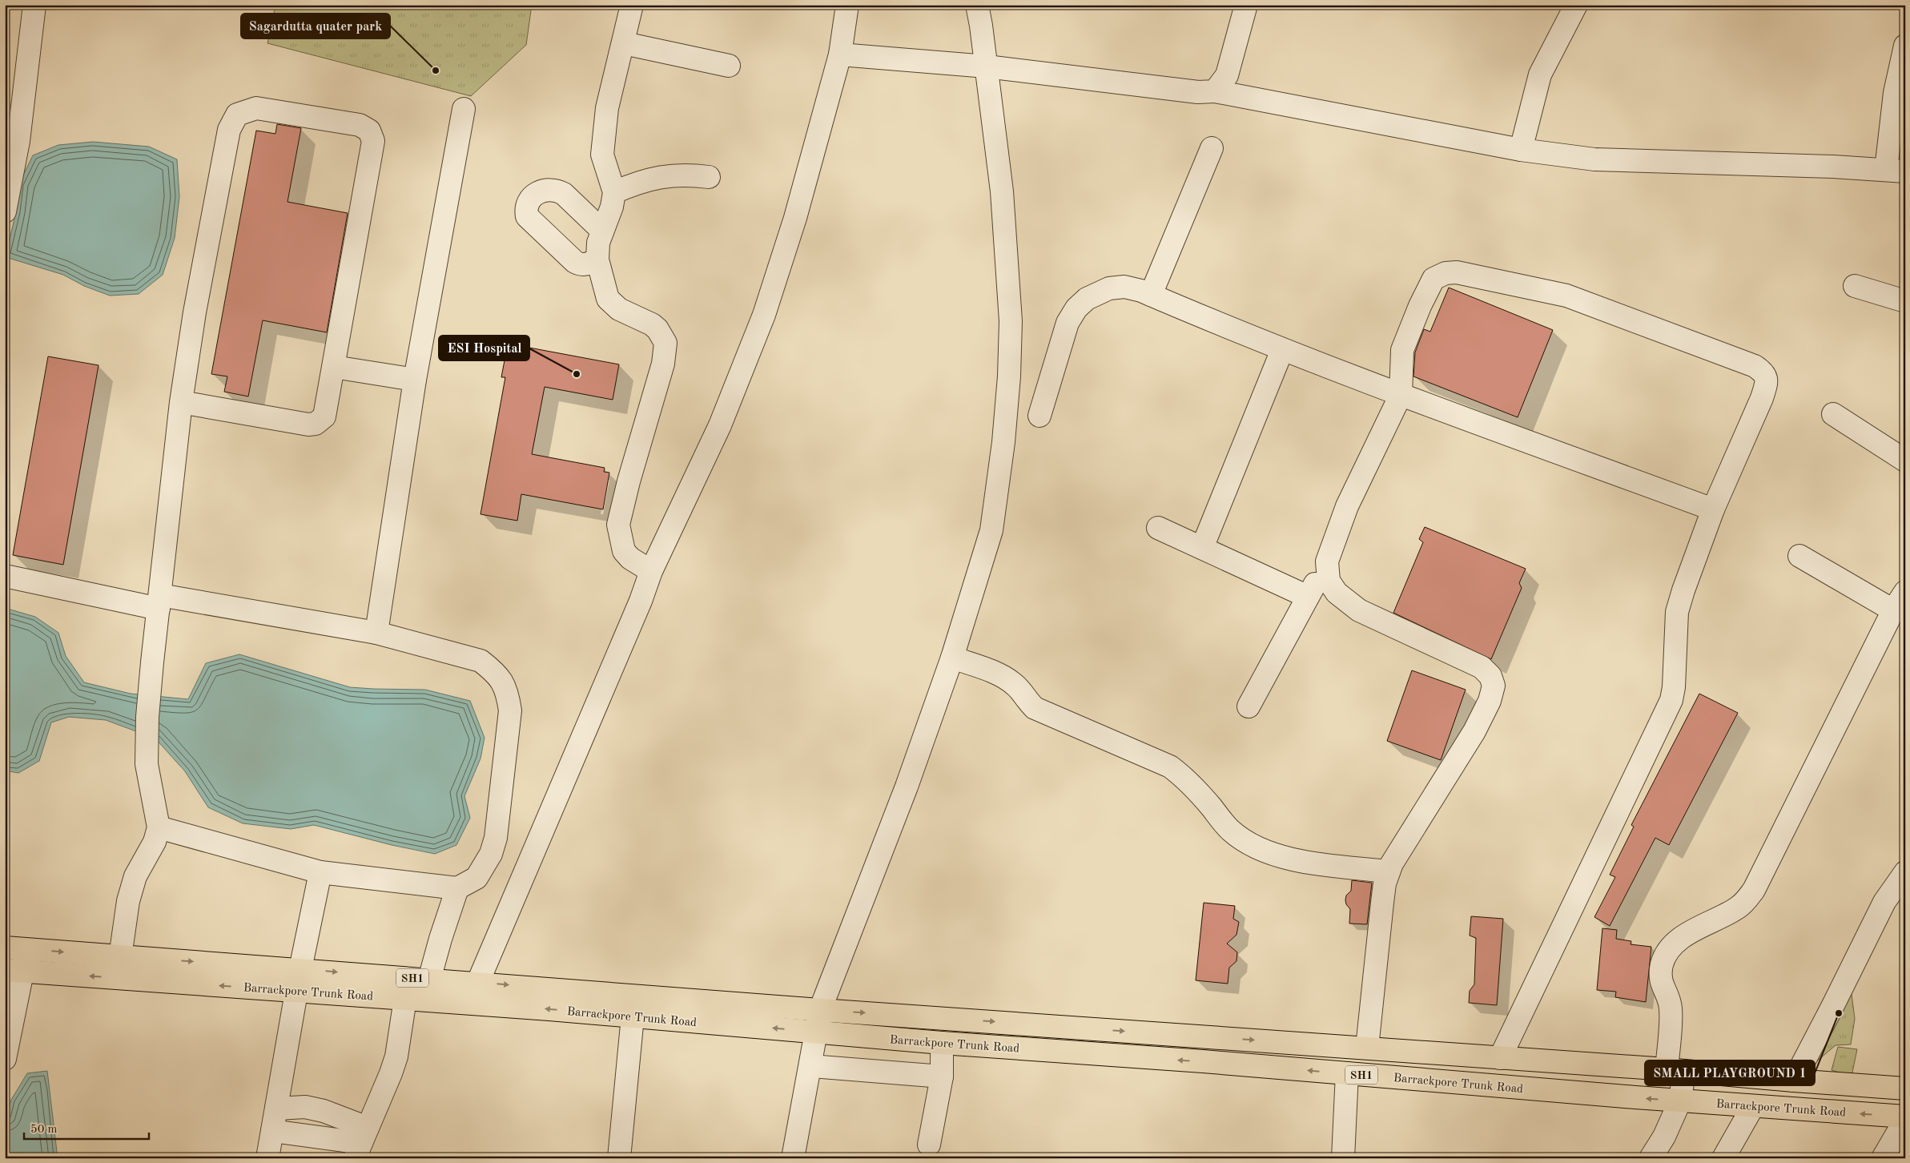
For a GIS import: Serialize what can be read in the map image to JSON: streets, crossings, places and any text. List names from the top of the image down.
{
  "streets": {
    "main road": ["SH1", "Barrackpore Trunk Road"]
  },
  "places": ["Sagardutta quater park", "ESI Hospital", "SMALL PLAYGROUND 1"],
  "scale_bar": "50 m"
}
